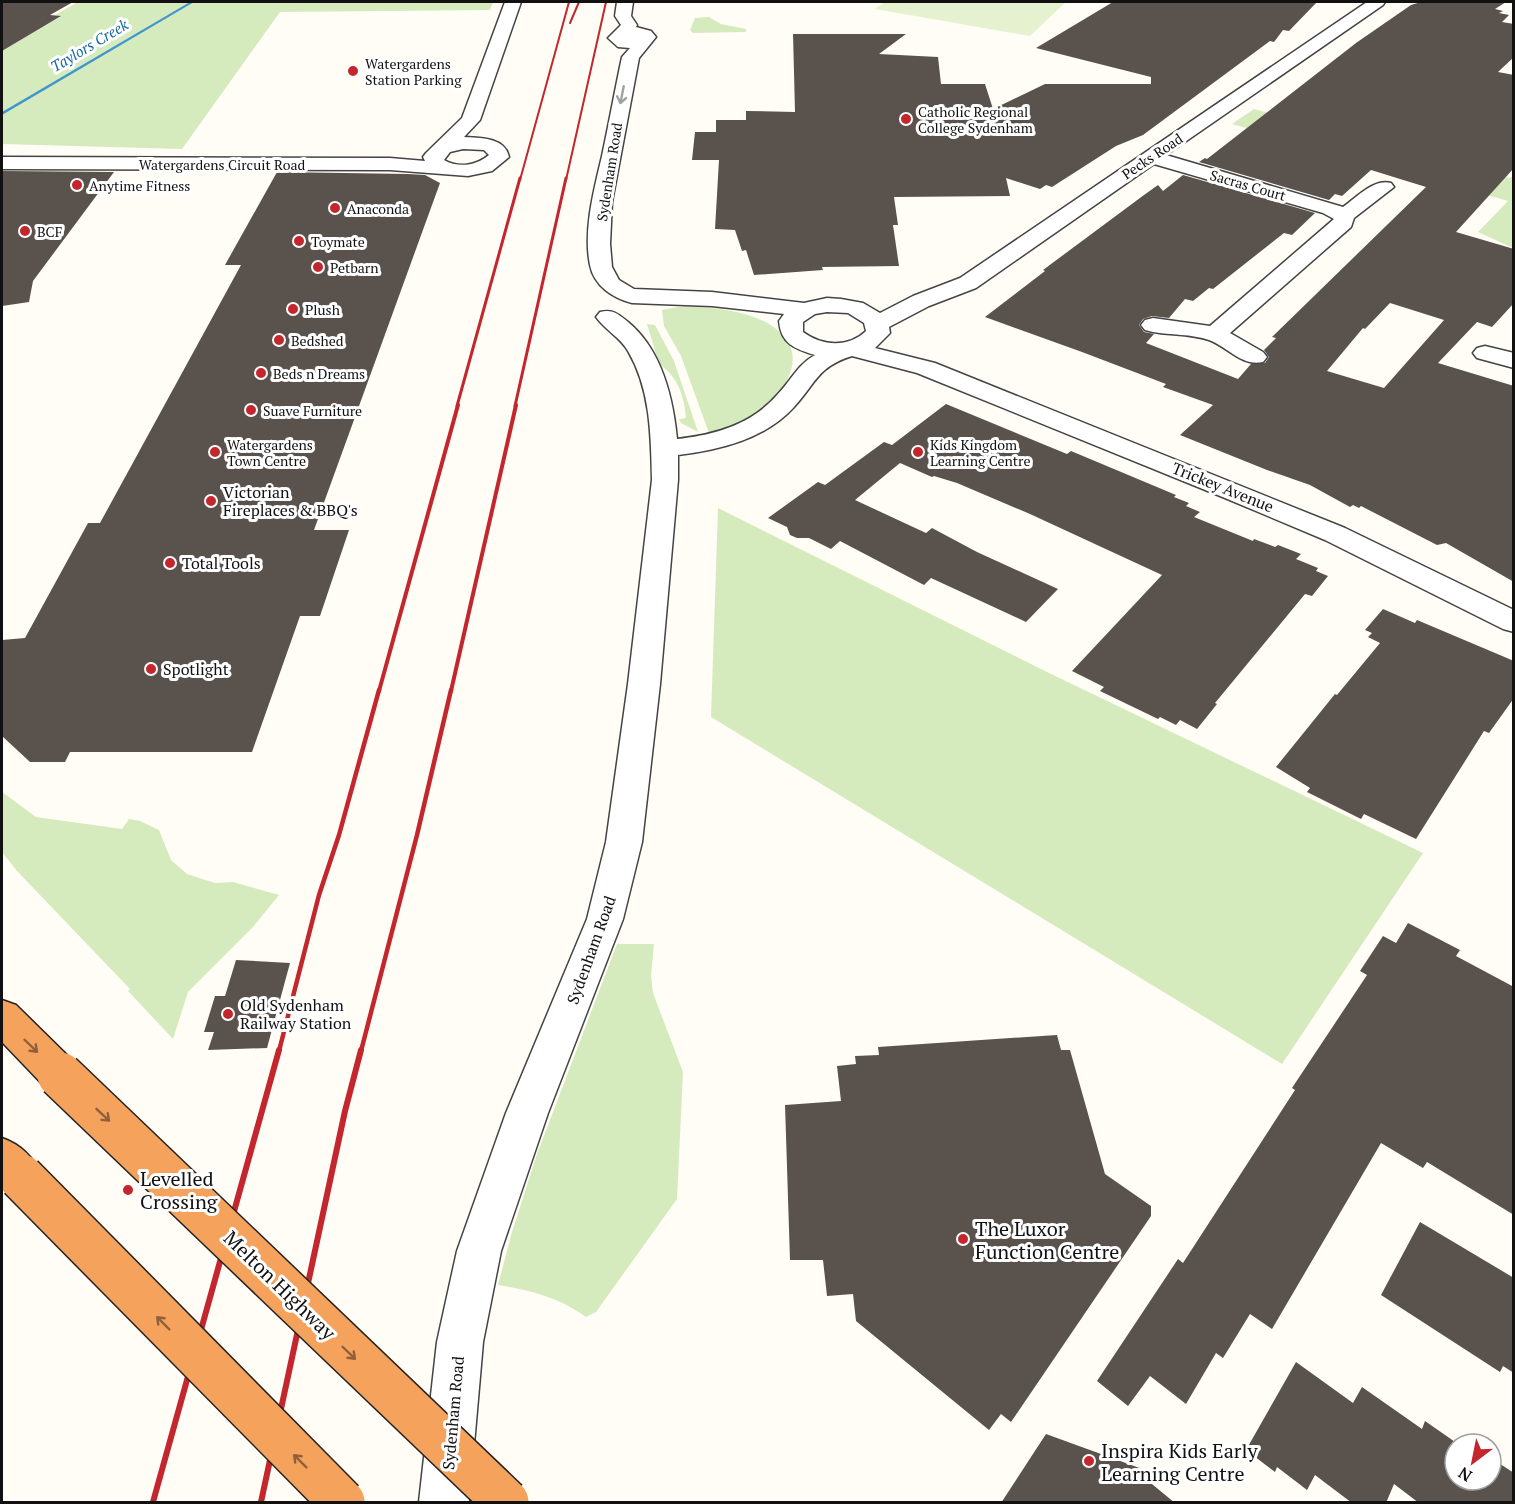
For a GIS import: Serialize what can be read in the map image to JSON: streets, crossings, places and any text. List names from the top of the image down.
{
  "streets": {
    "highway": ["Melton Highway"],
    "street": [
      "Pecks Road",
      "Watergardens Circuit Road",
      "Sydenham Road",
      "Sacras Court",
      "Trickey Avenue"
    ]
  },
  "crossings": [
    ["Pecks Road", "Sacras Court"],
    ["Pecks Road", "Trickey Avenue"]
  ],
  "water": ["Taylors Creek"],
  "places": [
    "Watergardens Station Parking",
    "Catholic Regional College Sydenham",
    "Anytime Fitness",
    "Anaconda",
    "BCF",
    "Toymate",
    "Petbarn",
    "Plush",
    "Bedshed",
    "Beds n Dreams",
    "Suave Furniture",
    "Watergardens Town Centre",
    "Kids Kingdom Learning Centre",
    "Victorian Fireplaces & BBQ's",
    "Total Tools",
    "Spotlight",
    "Old Sydenham Railway Station",
    "Levelled Crossing",
    "The Luxor Function Centre",
    "Inspira Kids Early Learning Centre"
  ],
  "north": "bottom left"
}
